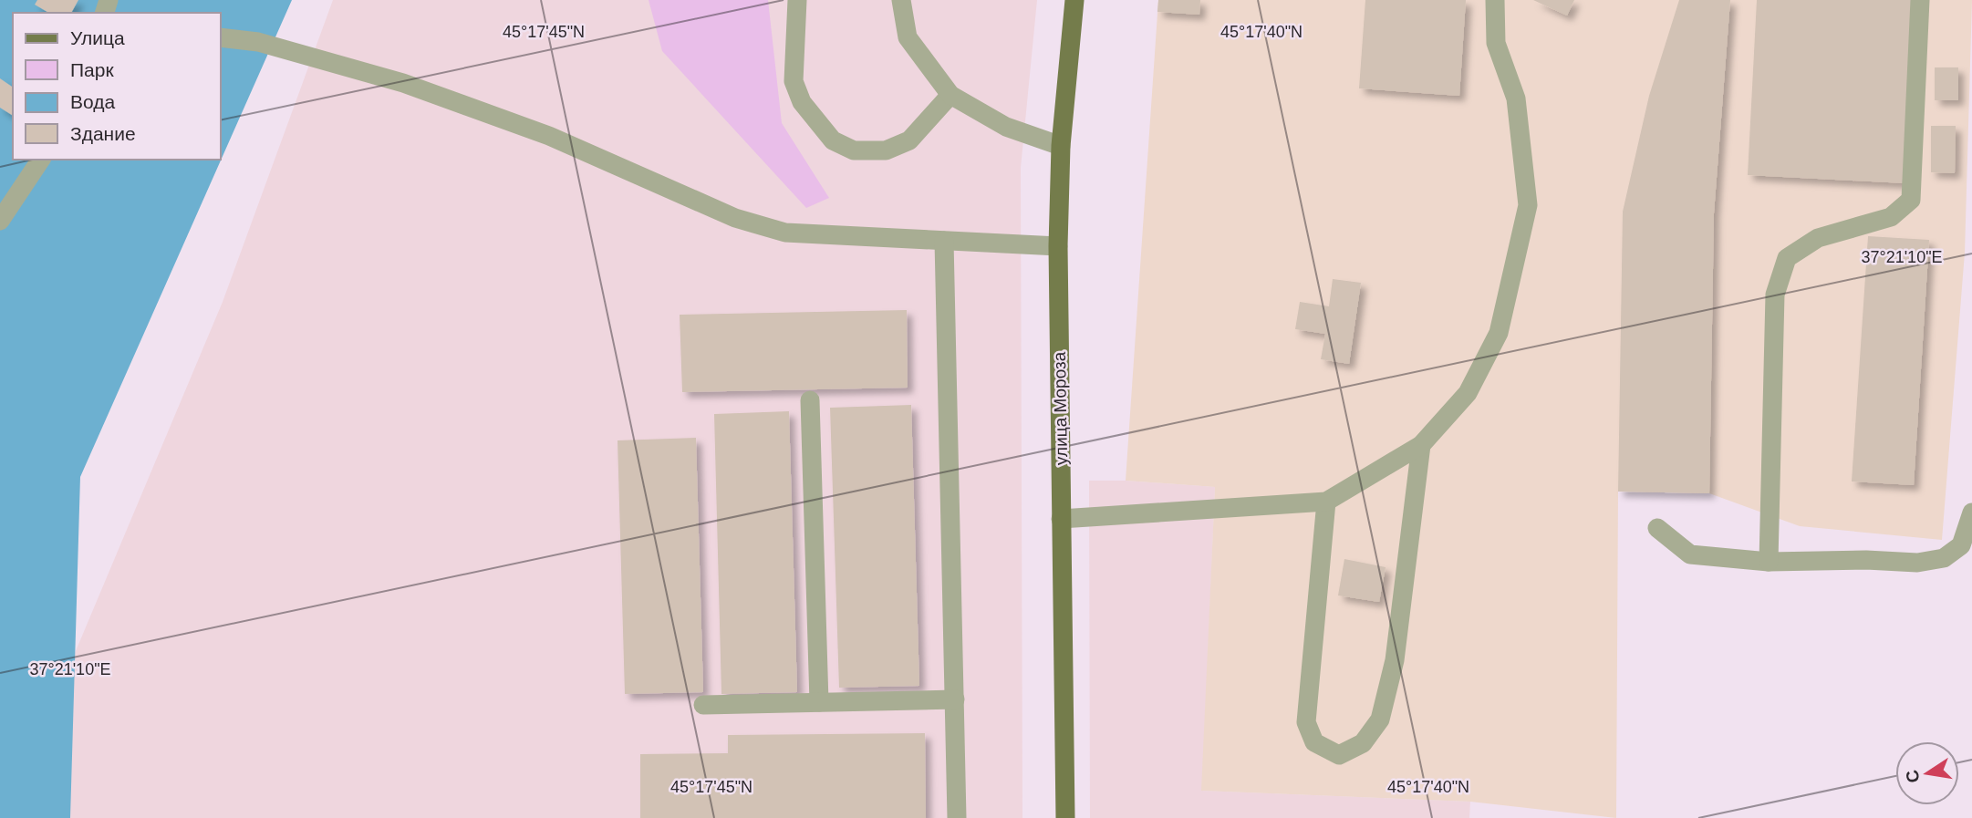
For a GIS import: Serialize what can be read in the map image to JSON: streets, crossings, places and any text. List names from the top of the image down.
{
  "streets": {
    "main road": ["улица Мороза"]
  },
  "legend": [
    "Улица",
    "Парк",
    "Вода",
    "Здание"
  ],
  "north": "left",
  "coordinates": ["45°17'45\"N", "45°17'40\"N", "37°21'10\"E"]
}
